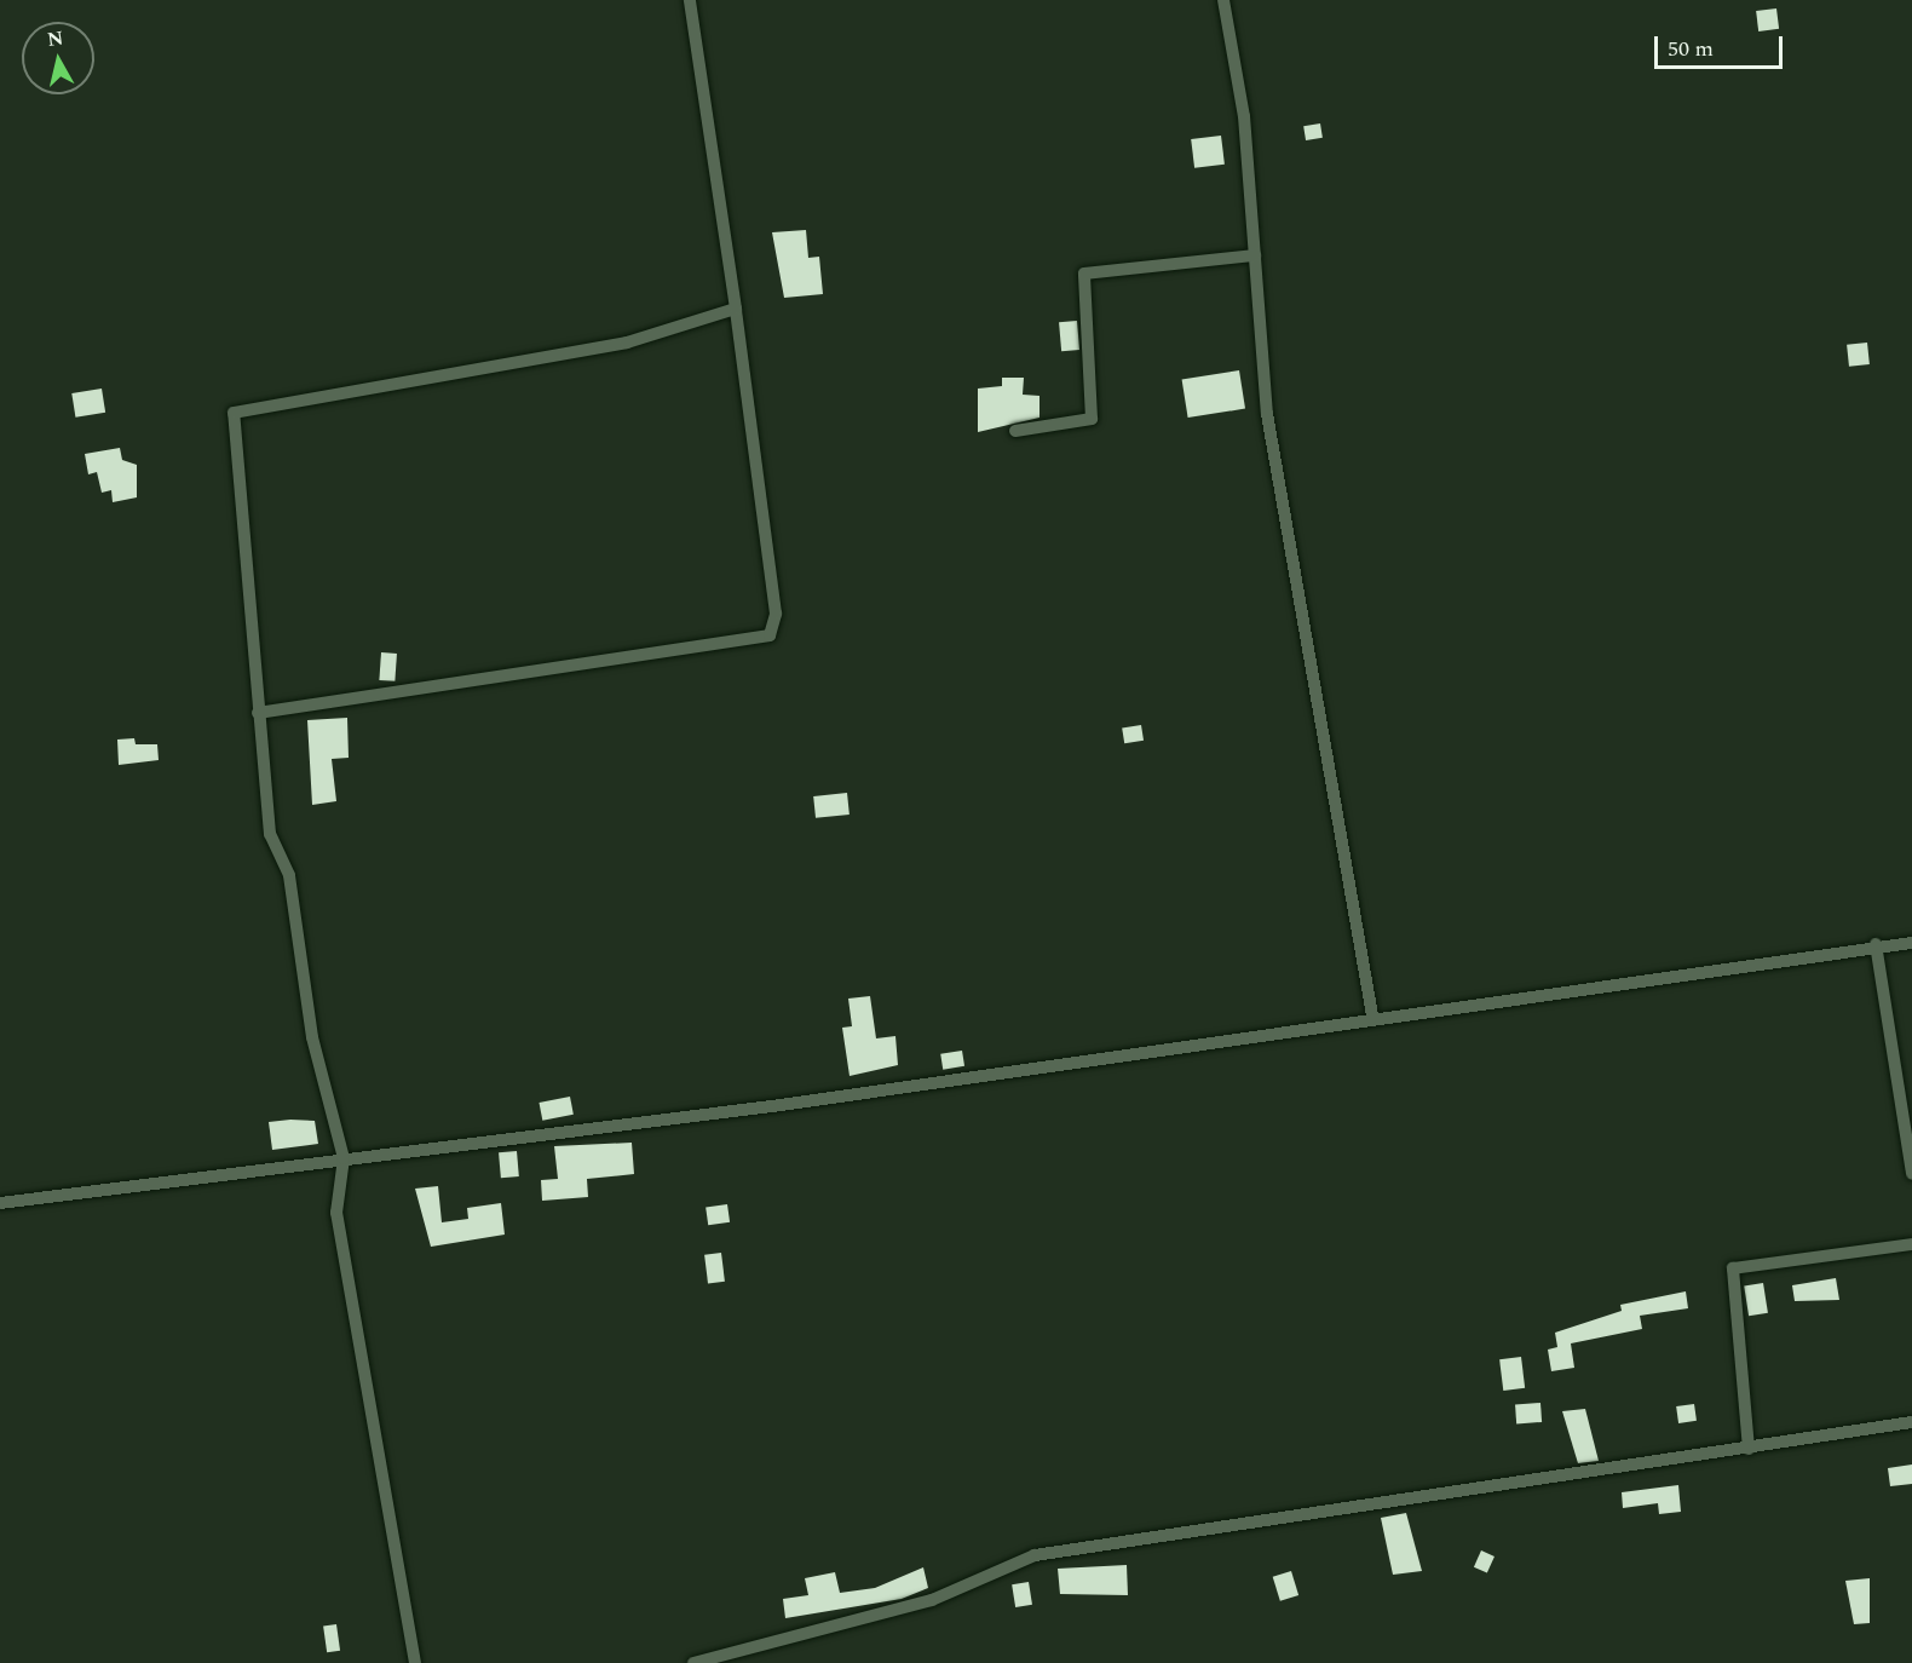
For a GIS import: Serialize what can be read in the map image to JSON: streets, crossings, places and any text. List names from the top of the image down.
{
  "scale_bar": "50 m",
  "north": "top"
}
